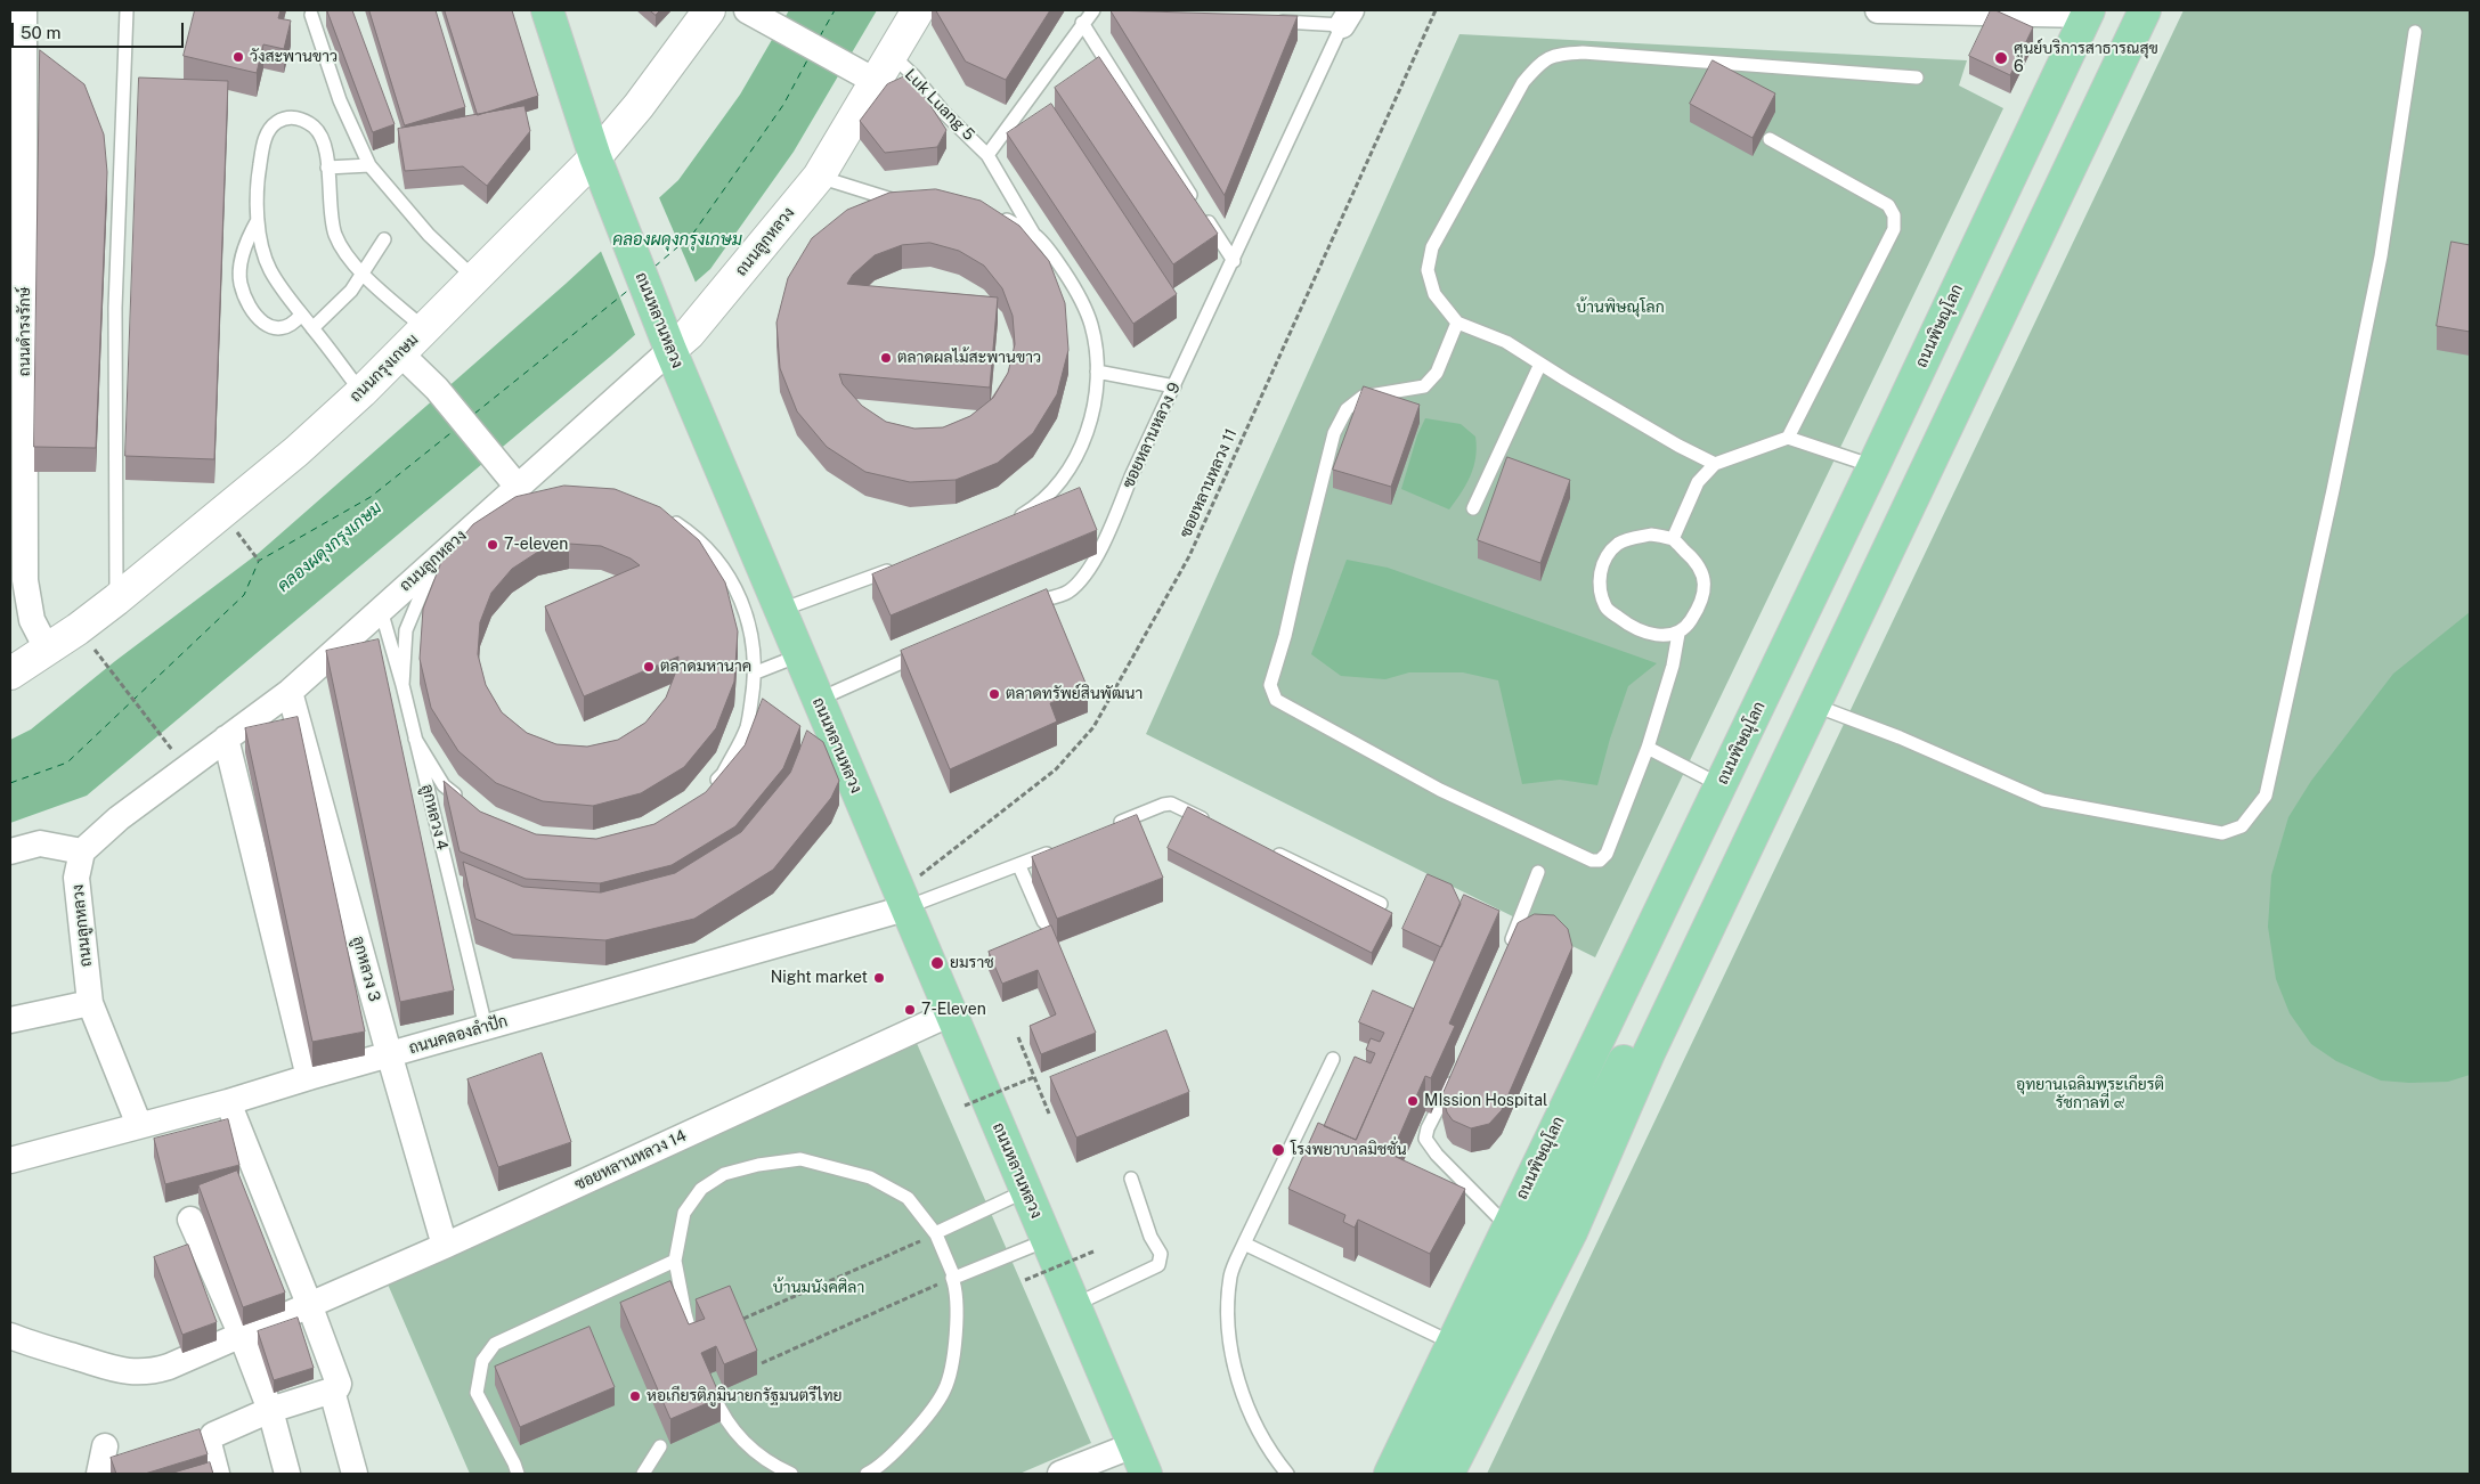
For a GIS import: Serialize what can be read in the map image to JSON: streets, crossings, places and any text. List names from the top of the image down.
{
  "streets": {
    "main road": [
      "ถนนลูกหลวง",
      "ถนนหลานหลวง",
      "ถนนพิษณุโลก",
      "ถนนกรุงเกษม"
    ],
    "street": [
      "ถนนดำรงรักษ์",
      "ลูกหลวง 3",
      "ถนนคลองลำปัก",
      "ซอยหลานหลวง 14"
    ],
    "lane": ["Luk Luang 5", "ซอยหลานหลวง 9", "ลูกหลวง 4"],
    "path": ["ซอยหลานหลวง 11"]
  },
  "crossings": [
    ["Luk Luang 5", "ถนนลูกหลวง"],
    ["ถนนลูกหลวง", "ถนนหลานหลวง"],
    ["ถนนลูกหลวง", "ลูกหลวง 4"],
    ["ถนนลูกหลวง", "ลูกหลวง 3"],
    ["ถนนลูกหลวง", "ถนนคลองลำปัก"],
    ["ถนนหลานหลวง", "ถนนกรุงเกษม"],
    ["ถนนหลานหลวง", "ซอยหลานหลวง 11"],
    ["ถนนหลานหลวง", "ถนนคลองลำปัก"],
    ["ถนนหลานหลวง", "ซอยหลานหลวง 14"],
    ["ถนนดำรงรักษ์", "ถนนกรุงเกษม"],
    ["ซอยหลานหลวง 11", "ถนนคลองลำปัก"],
    ["ลูกหลวง 4", "ถนนคลองลำปัก"],
    ["ลูกหลวง 3", "ถนนคลองลำปัก"],
    ["ลูกหลวง 3", "ซอยหลานหลวง 14"]
  ],
  "water": ["คลองผดุงกรุงเกษม"],
  "parks": ["บ้านพิษณุโลก", "อุทยานเฉลิมพระเกียรติ รัชกาลที่ ๙", "บ้านมนังคศิลา"],
  "places": [
    "วังสะพานขาว",
    "ศูนย์บริการสาธารณสุข 6",
    "ตลาดผลไม้สะพานขาว",
    "7-eleven",
    "ตลาดมหานาค",
    "ตลาดทรัพย์สินพัฒนา",
    "ยมราช",
    "Night market",
    "7-Eleven",
    "MIssion Hospital",
    "โรงพยาบาลมิชชั่น",
    "หอเกียรติภูมินายกรัฐมนตรีไทย"
  ],
  "scale_bar": "50 m"
}
